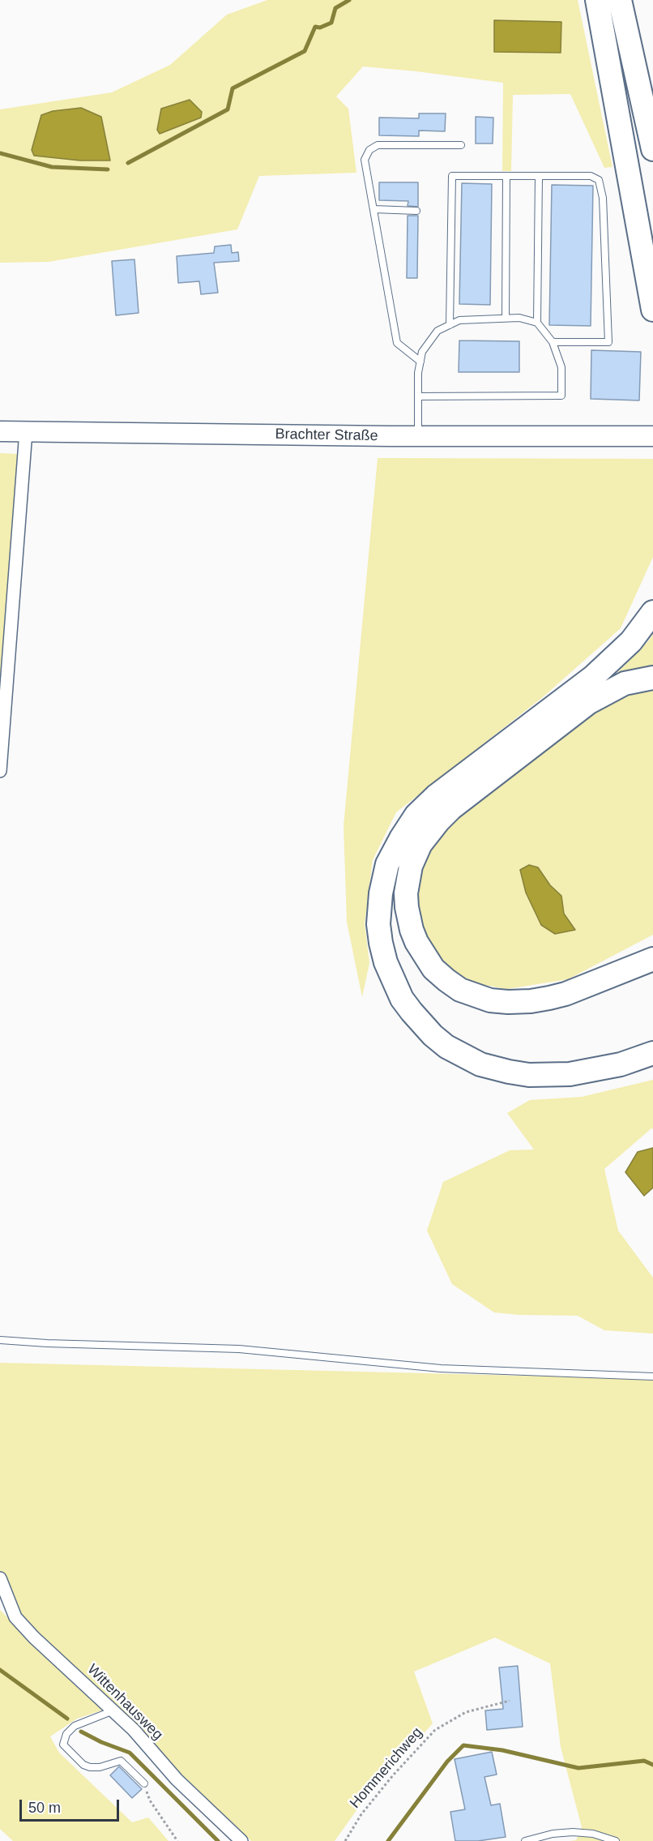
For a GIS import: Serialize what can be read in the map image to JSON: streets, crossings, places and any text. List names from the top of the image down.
{
  "streets": {
    "main road": ["Brachter Straße"],
    "street": ["Wittenhausweg"],
    "path": ["Hommerichweg"]
  },
  "scale_bar": "50 m"
}
